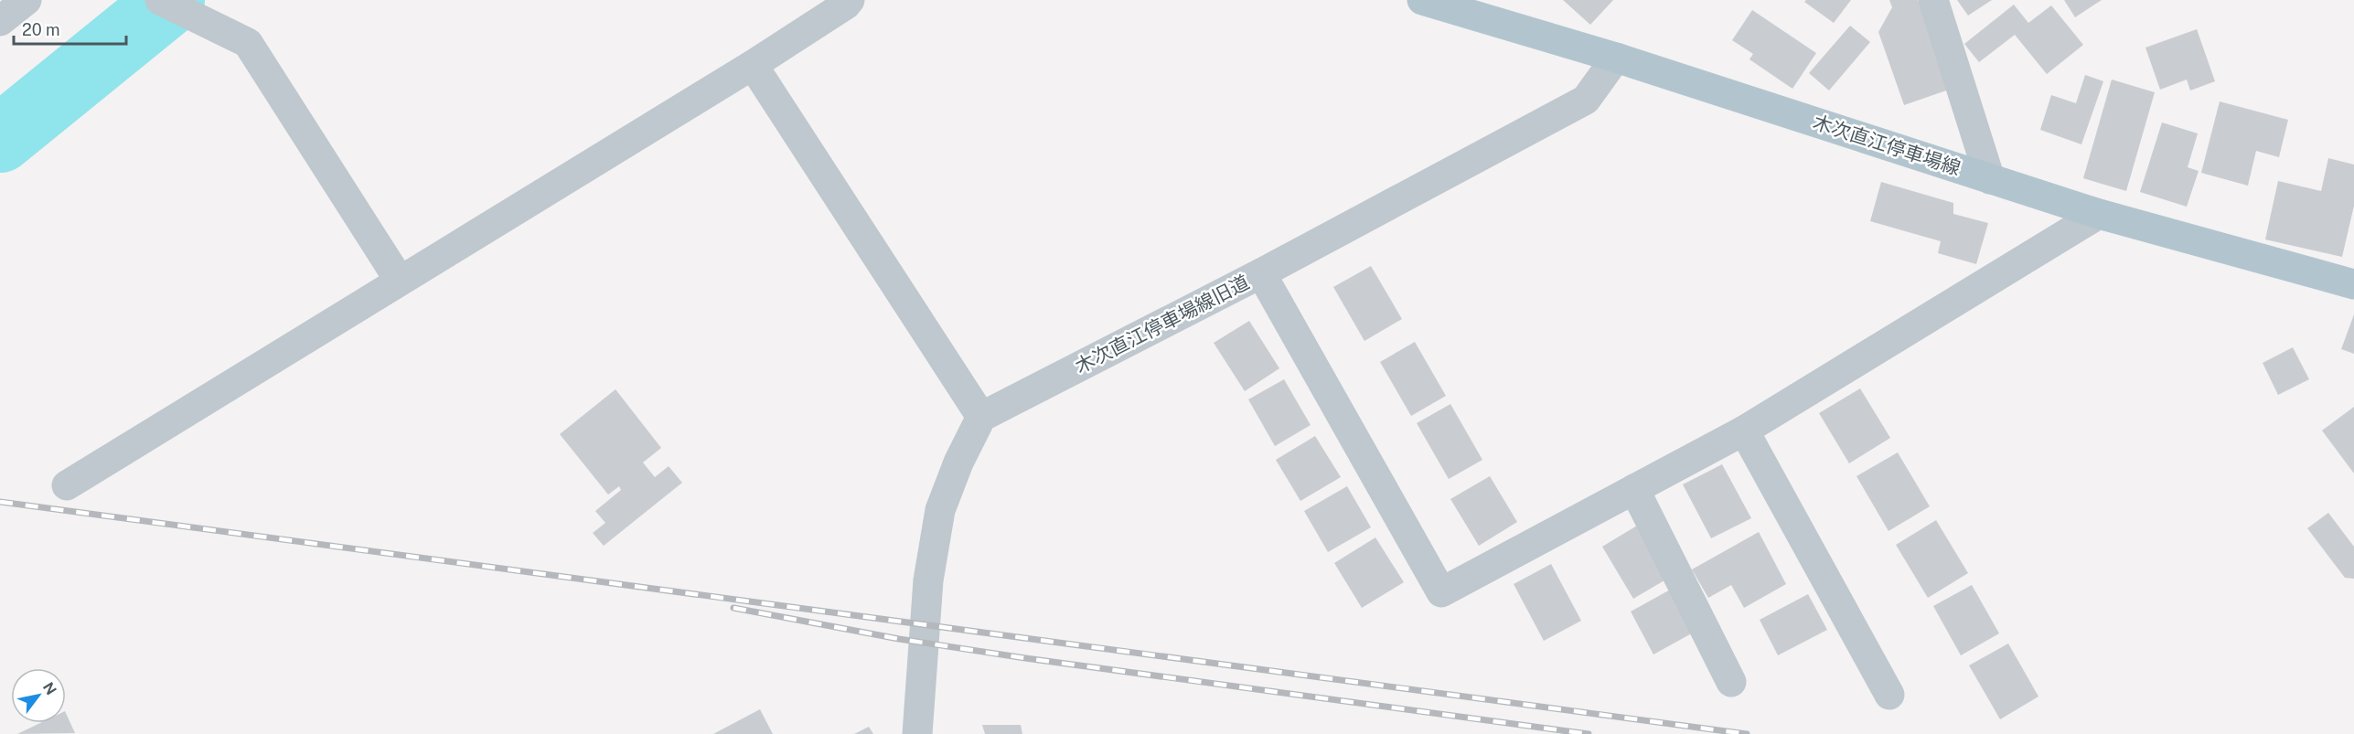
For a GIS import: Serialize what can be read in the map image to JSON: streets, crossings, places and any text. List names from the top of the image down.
{
  "streets": {
    "main road": ["木次直江停車場線"],
    "street": ["木次直江停車場線旧道"]
  },
  "crossings": [
    ["木次直江停車場線", "木次直江停車場線旧道"]
  ],
  "scale_bar": "20 m",
  "north": "top right"
}
